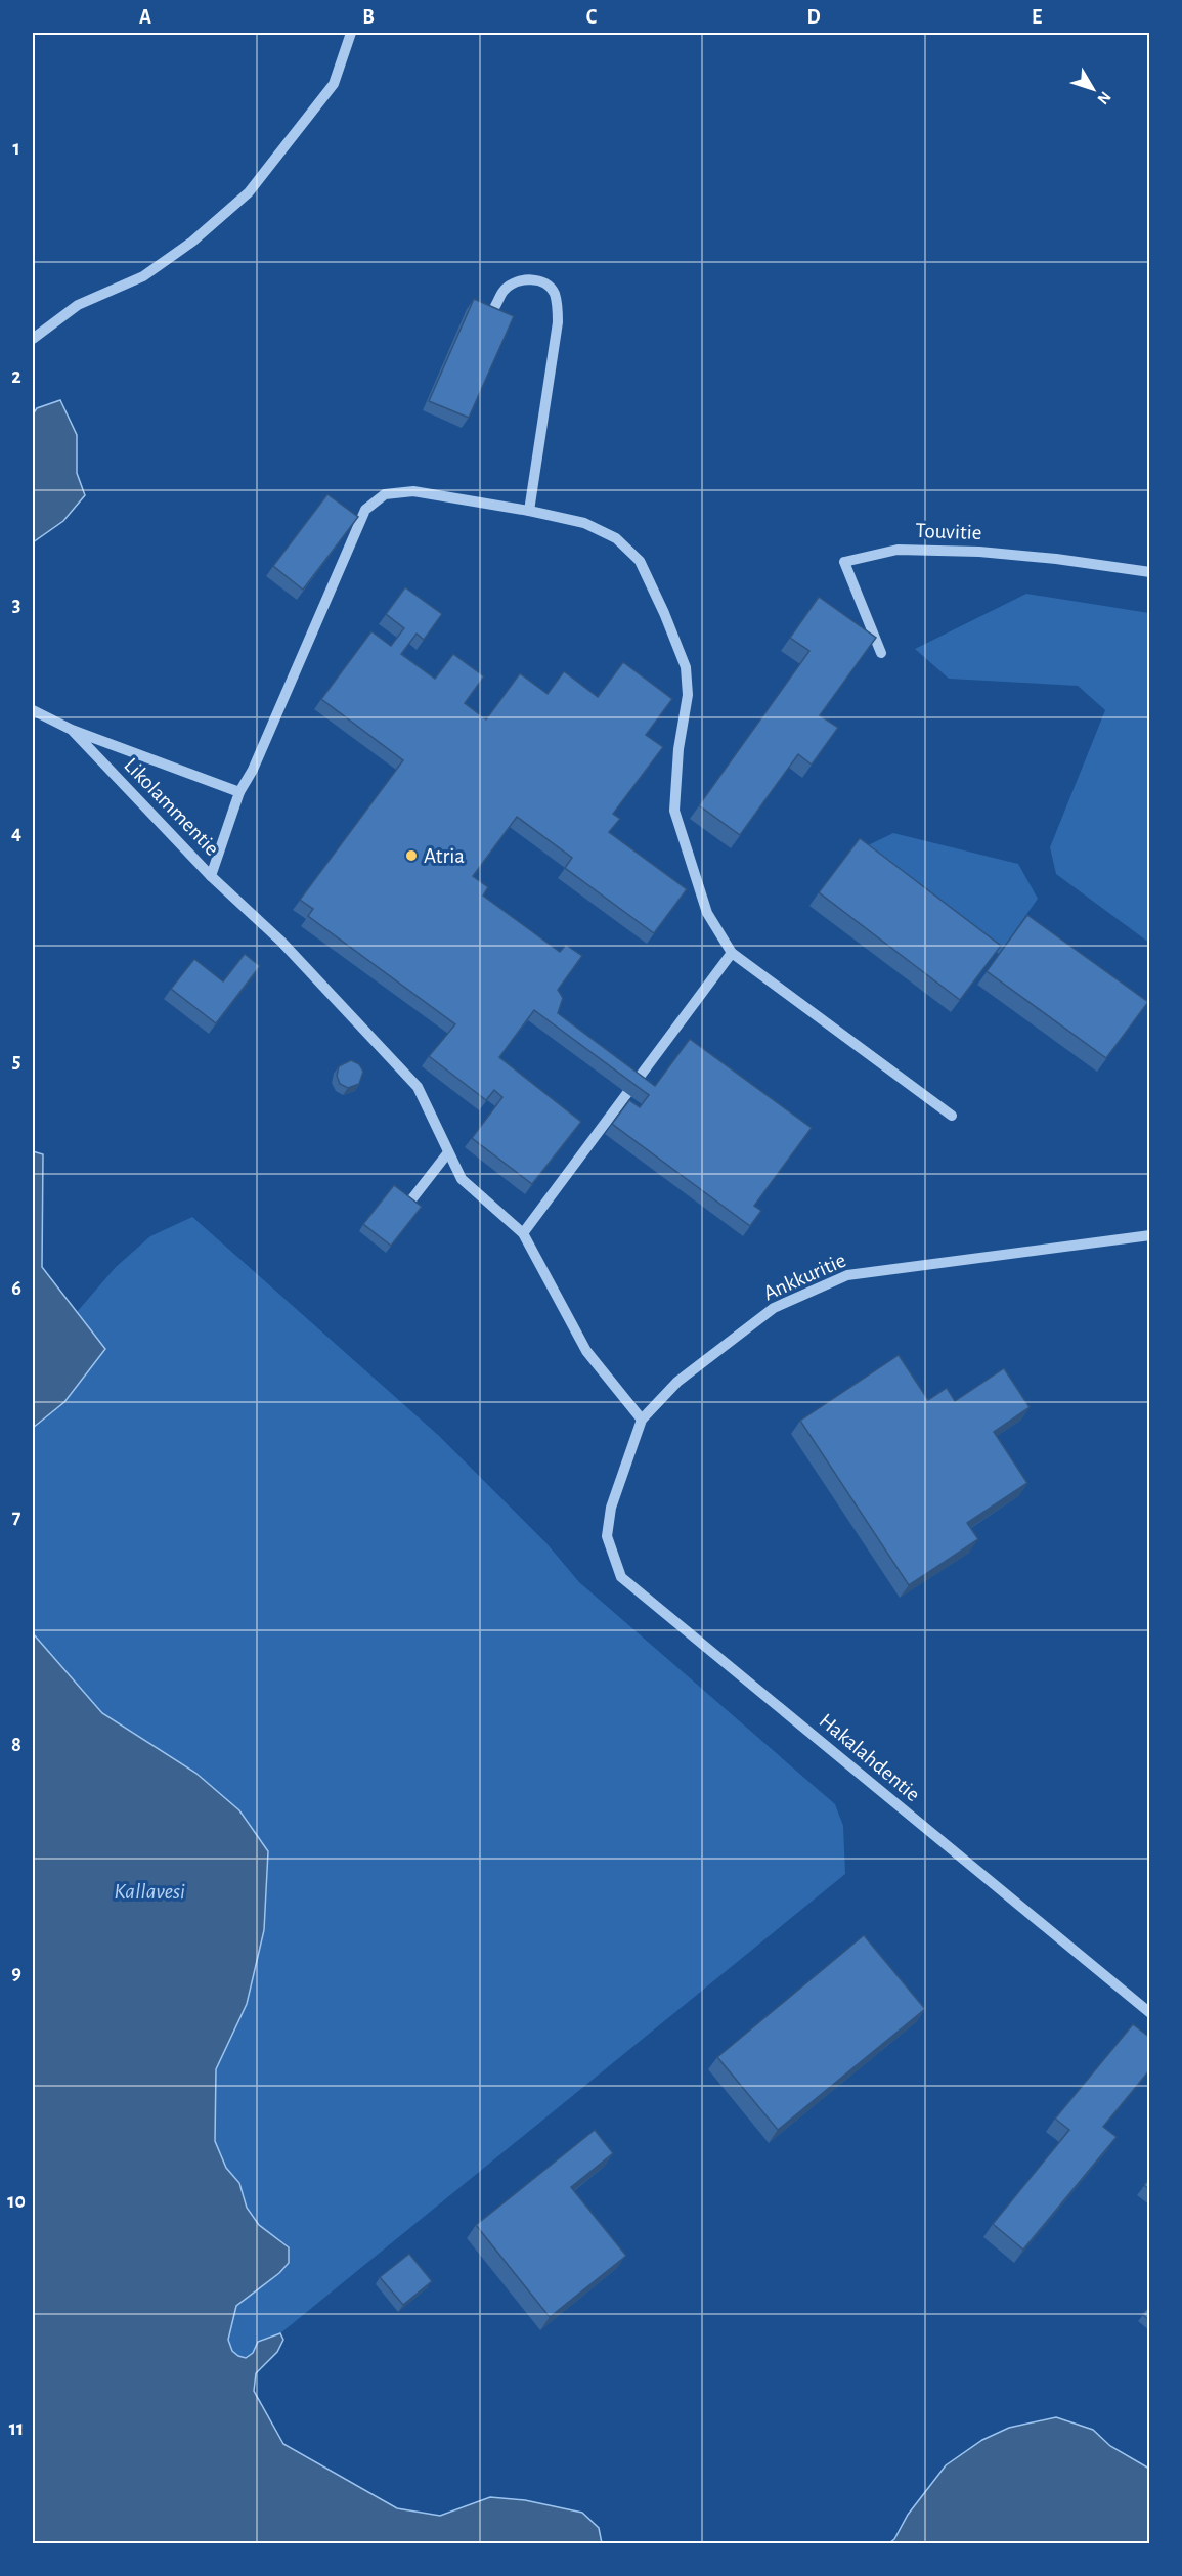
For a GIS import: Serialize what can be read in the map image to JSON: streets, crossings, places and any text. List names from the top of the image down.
{
  "streets": {
    "street": [
      "Touvitie",
      "Likolammentie",
      "Ankkuritie",
      "Hakalahdentie"
    ]
  },
  "crossings": [
    ["Ankkuritie", "Hakalahdentie"]
  ],
  "water": ["Kallavesi"],
  "places": ["Atria"],
  "north": "bottom right",
  "grid": {
    "columns": [
      "A",
      "B",
      "C",
      "D",
      "E"
    ],
    "rows": [
      "1",
      "2",
      "3",
      "4",
      "5",
      "6",
      "7",
      "8",
      "9",
      "10",
      "11"
    ]
  }
}
